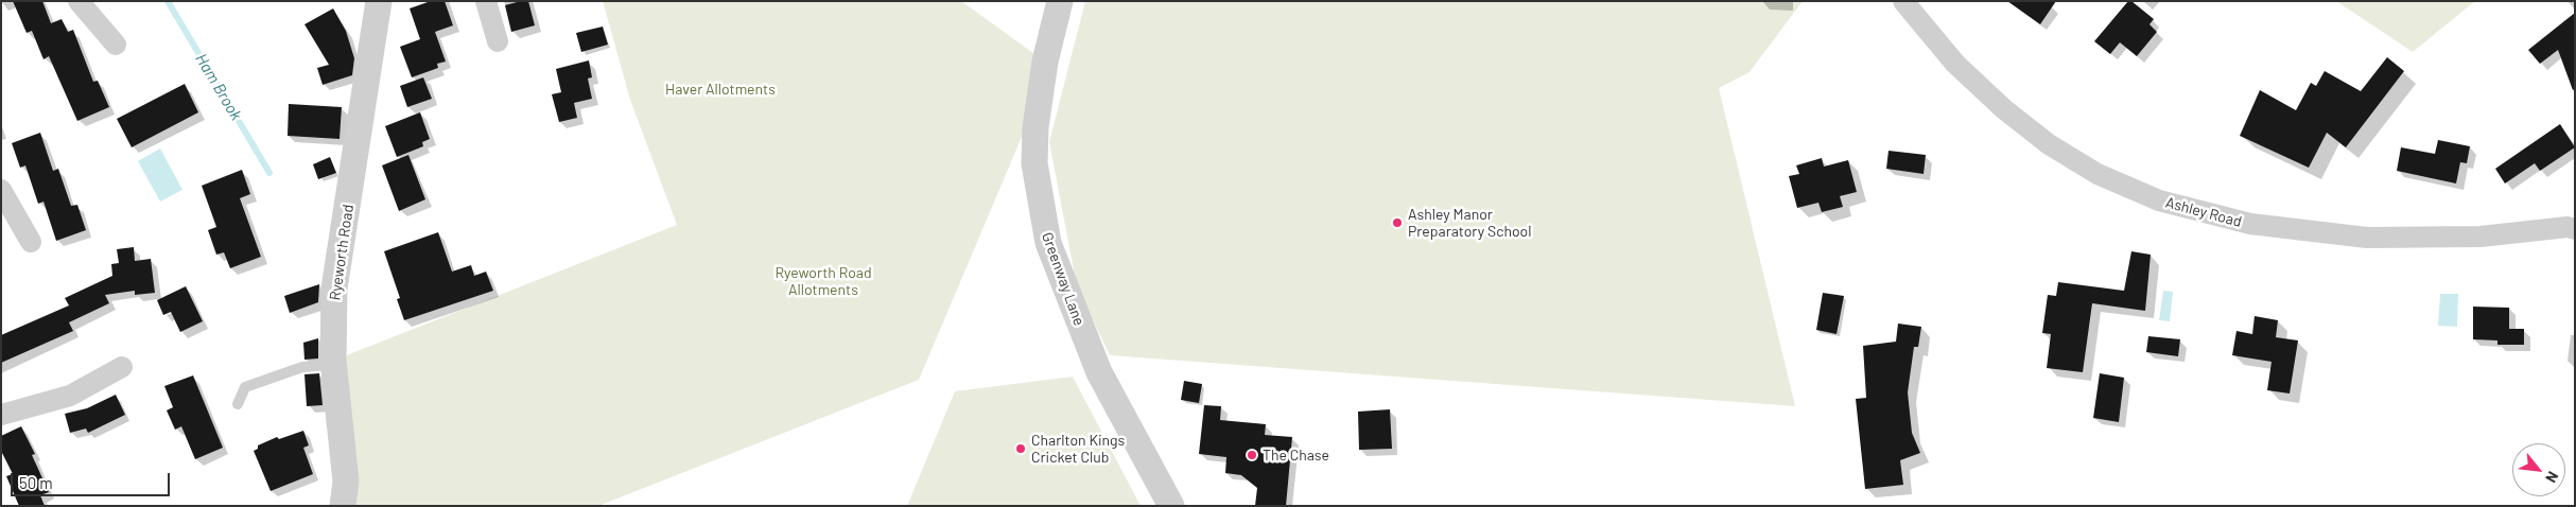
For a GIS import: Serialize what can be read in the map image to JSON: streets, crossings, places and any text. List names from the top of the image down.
{
  "streets": {
    "street": ["Ashley Road", "Ryeworth Road", "Greenway Lane"]
  },
  "water": ["Ham Brook"],
  "parks": ["Haver Allotments", "Ryeworth Road Allotments"],
  "places": ["Ashley Manor Preparatory School", "Charlton Kings Cricket Club", "The Chase"],
  "scale_bar": "50 m",
  "north": "bottom right"
}
